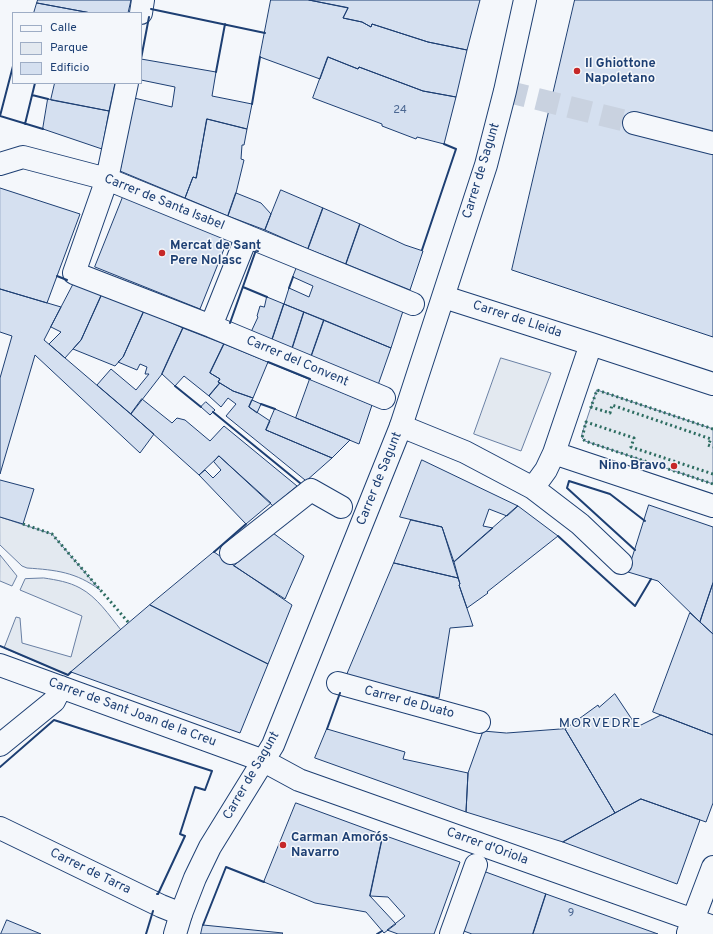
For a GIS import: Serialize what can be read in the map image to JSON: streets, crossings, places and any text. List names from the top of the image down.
{
  "streets": {
    "street": [
      "Carrer de Sagunt",
      "Carrer de Santa Isabel",
      "Carrer de Lleida",
      "Carrer del Convent",
      "Carrer de Duato",
      "Carrer de Sant Joan de la Creu",
      "Carrer d'Oriola",
      "Carrer de Tarra"
    ]
  },
  "crossings": [
    ["Carrer de Sagunt", "Carrer de Lleida"],
    ["Carrer de Sagunt", "Carrer de Sant Joan de la Creu"],
    ["Carrer de Sagunt", "Carrer d'Oriola"],
    ["Carrer de Sagunt", "Carrer de Tarra"],
    ["Carrer de Santa Isabel", "Carrer del Convent"],
    ["Carrer de Sant Joan de la Creu", "Carrer d'Oriola"]
  ],
  "districts": ["MORVEDRE"],
  "places": [
    "Il Ghiottone Napoletano",
    "Mercat de Sant Pere Nolasc",
    "Nino Bravo",
    "Carman Amorós Navarro"
  ],
  "house_numbers": ["24", "9"],
  "legend": ["Calle", "Parque", "Edificio"]
}
